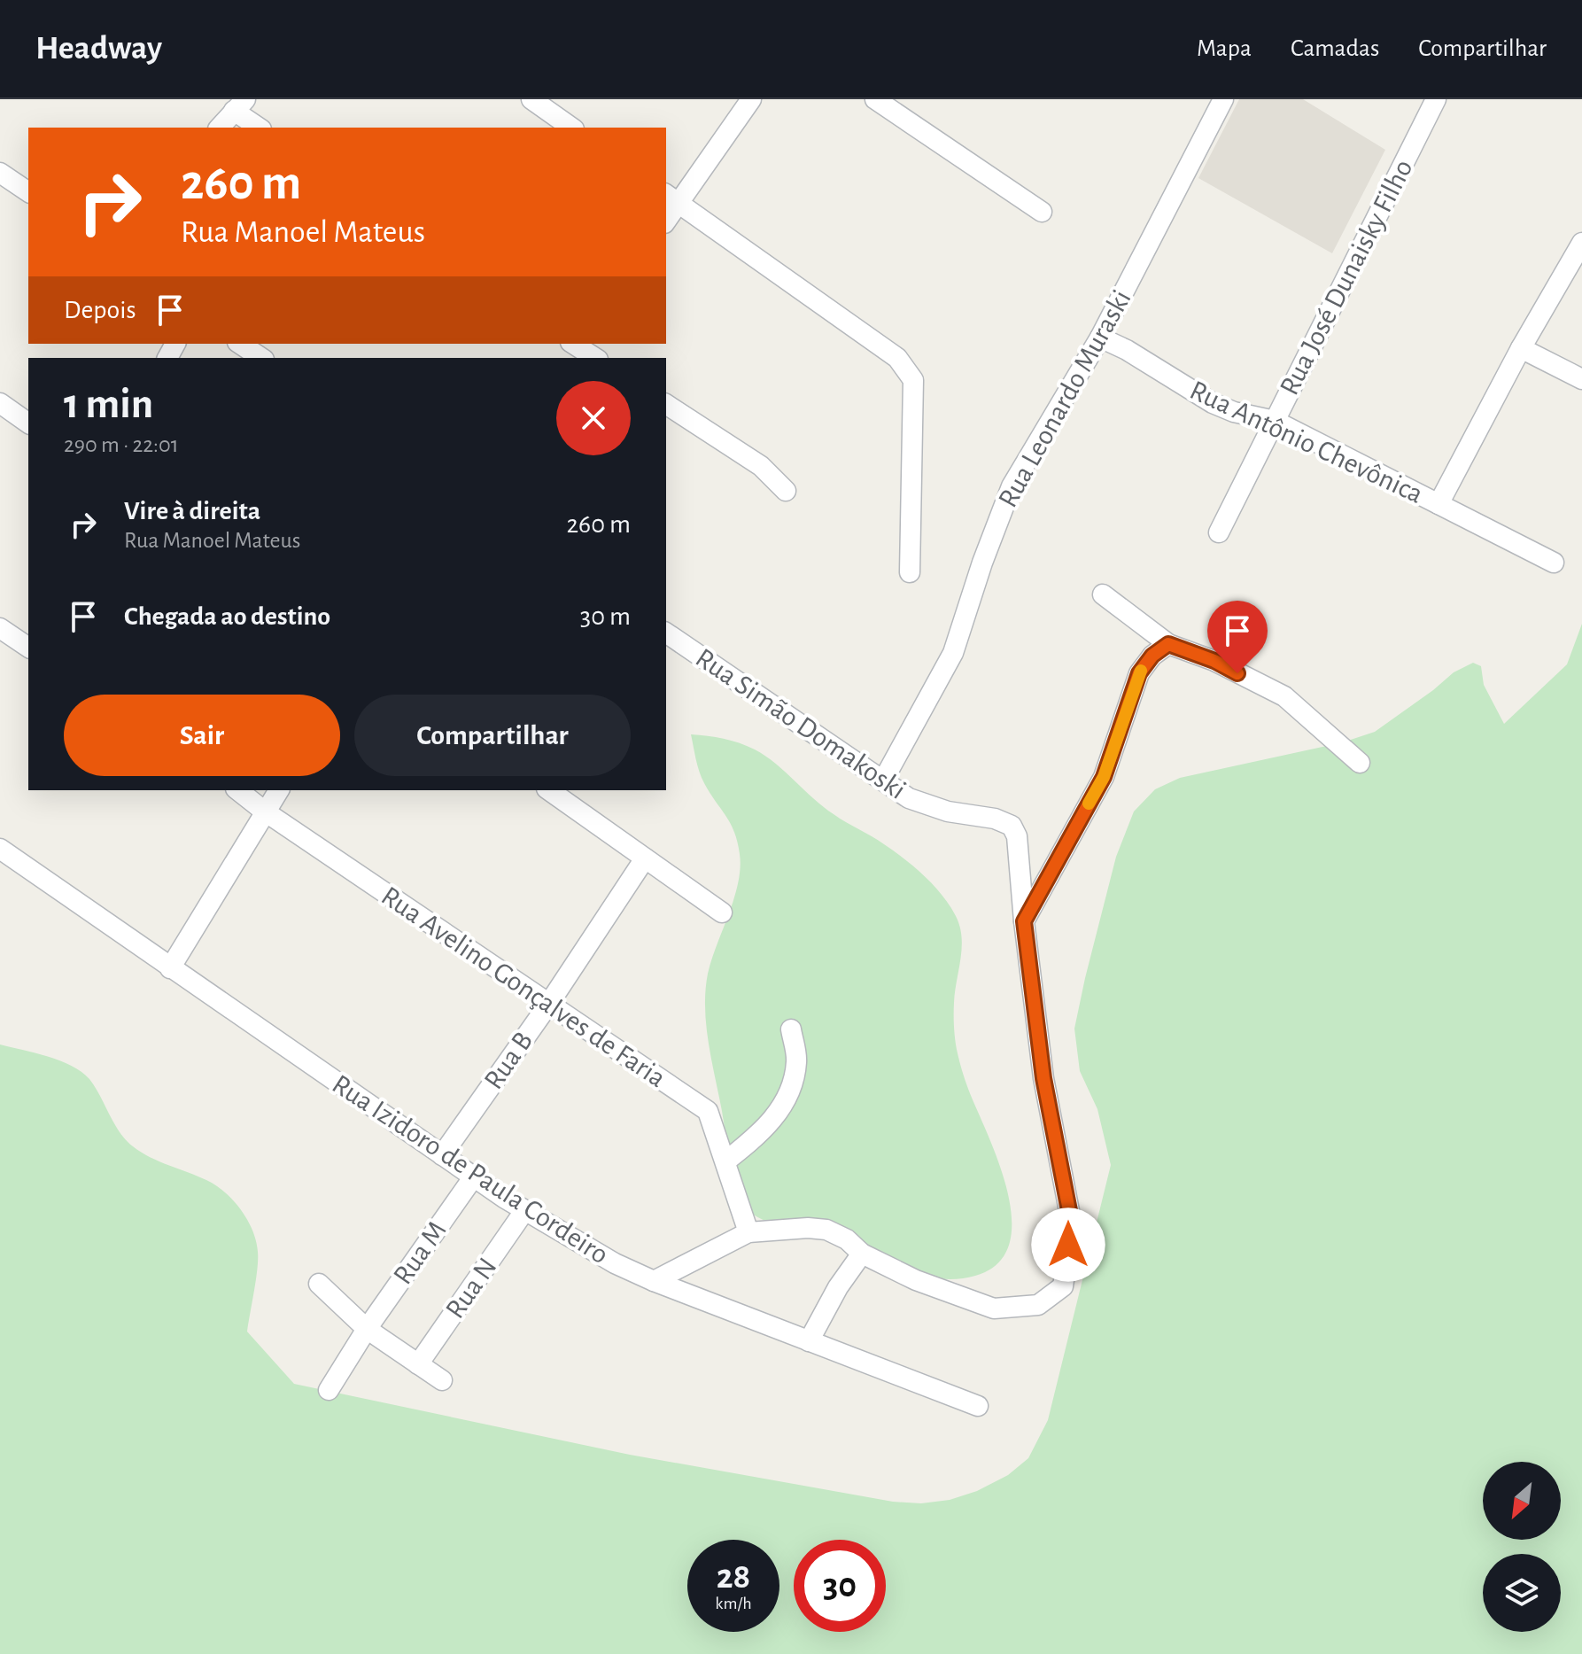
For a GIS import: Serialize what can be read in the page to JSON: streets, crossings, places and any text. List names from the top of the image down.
{
  "streets": {
    "street": [
      "Rua José Dunaisky Filho",
      "Rua Leonardo Muraski",
      "Rua Antônio Chevônica",
      "Rua Simão Domakoski",
      "Rua Avelino Gonçalves de Faria",
      "Rua B",
      "Rua Izidoro de Paula Cordeiro",
      "Rua M",
      "Rua N"
    ]
  },
  "crossings": [
    ["Rua José Dunaisky Filho", "Rua Antônio Chevônica"],
    ["Rua Leonardo Muraski", "Rua Antônio Chevônica"],
    ["Rua Leonardo Muraski", "Rua Simão Domakoski"],
    ["Rua Avelino Gonçalves de Faria", "Rua B"],
    ["Rua B", "Rua Izidoro de Paula Cordeiro"],
    ["Rua Izidoro de Paula Cordeiro", "Rua M"],
    ["Rua Izidoro de Paula Cordeiro", "Rua N"]
  ],
  "north": "bottom left",
  "page": {
    "header": "Headway",
    "nav": ["Mapa", "Camadas", "Compartilhar"],
    "turn": ["260 m", "Rua Manoel Mateus"],
    "then": "Depois",
    "heading": ["1 min", "290 m · 22:01"],
    "list": [
      {
        "name": "Vire à direita",
        "note": "Rua Manoel Mateus",
        "value": "260 m"
      },
      {
        "name": "Chegada ao destino",
        "value": "30 m"
      }
    ],
    "buttons": ["Sair", "Compartilhar"],
    "speed": "28 km/h",
    "limit": "30"
  }
}
